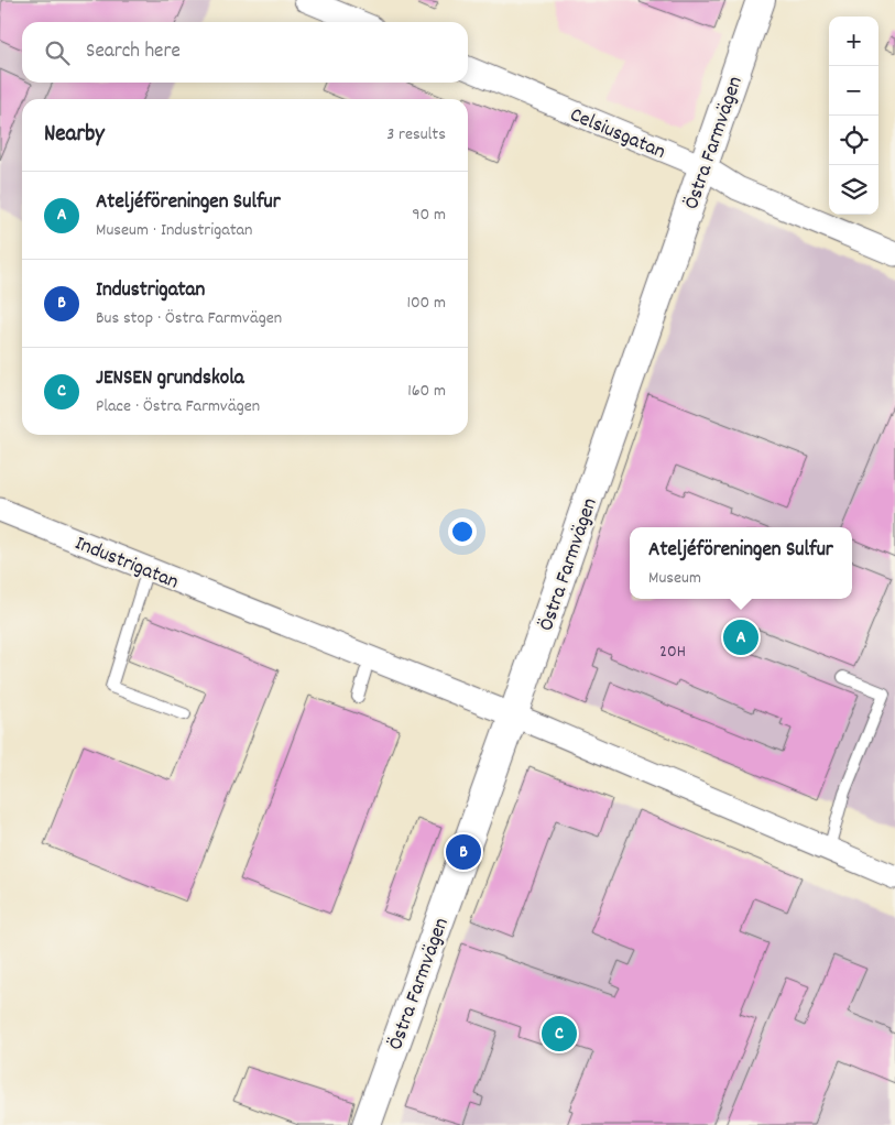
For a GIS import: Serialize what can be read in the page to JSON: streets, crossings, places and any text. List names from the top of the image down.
{
  "streets": {
    "street": ["Celsiusgatan", "Östra Farmvägen", "Industrigatan"]
  },
  "crossings": [
    ["Celsiusgatan", "Östra Farmvägen"],
    ["Östra Farmvägen", "Industrigatan"]
  ],
  "house_numbers": ["20H"],
  "page": {
    "map_buttons": ["+", "−"],
    "search": "Search here",
    "heading": ["Nearby", "3 results"],
    "list": [
      {
        "mark": "A",
        "name": "Ateljéföreningen Sulfur",
        "note": "Museum · Industrigatan",
        "value": "90 m"
      },
      {
        "mark": "B",
        "name": "Industrigatan",
        "note": "Bus stop · Östra Farmvägen",
        "value": "100 m"
      },
      {
        "mark": "C",
        "name": "JENSEN grundskola",
        "note": "Place · Östra Farmvägen",
        "value": "160 m"
      }
    ],
    "popup": ["Ateljéföreningen Sulfur", "Museum"],
    "pins": ["A", "B", "C"]
  }
}
